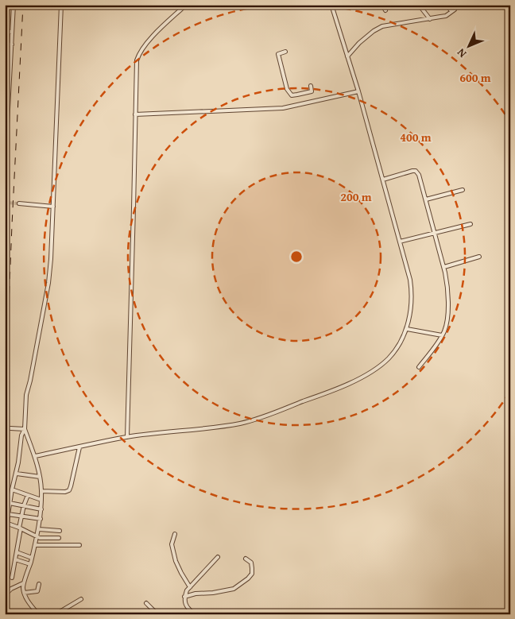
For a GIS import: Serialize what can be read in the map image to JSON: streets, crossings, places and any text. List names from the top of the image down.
{
  "north": "bottom left",
  "rings": ["600 m", "400 m", "200 m"]
}
